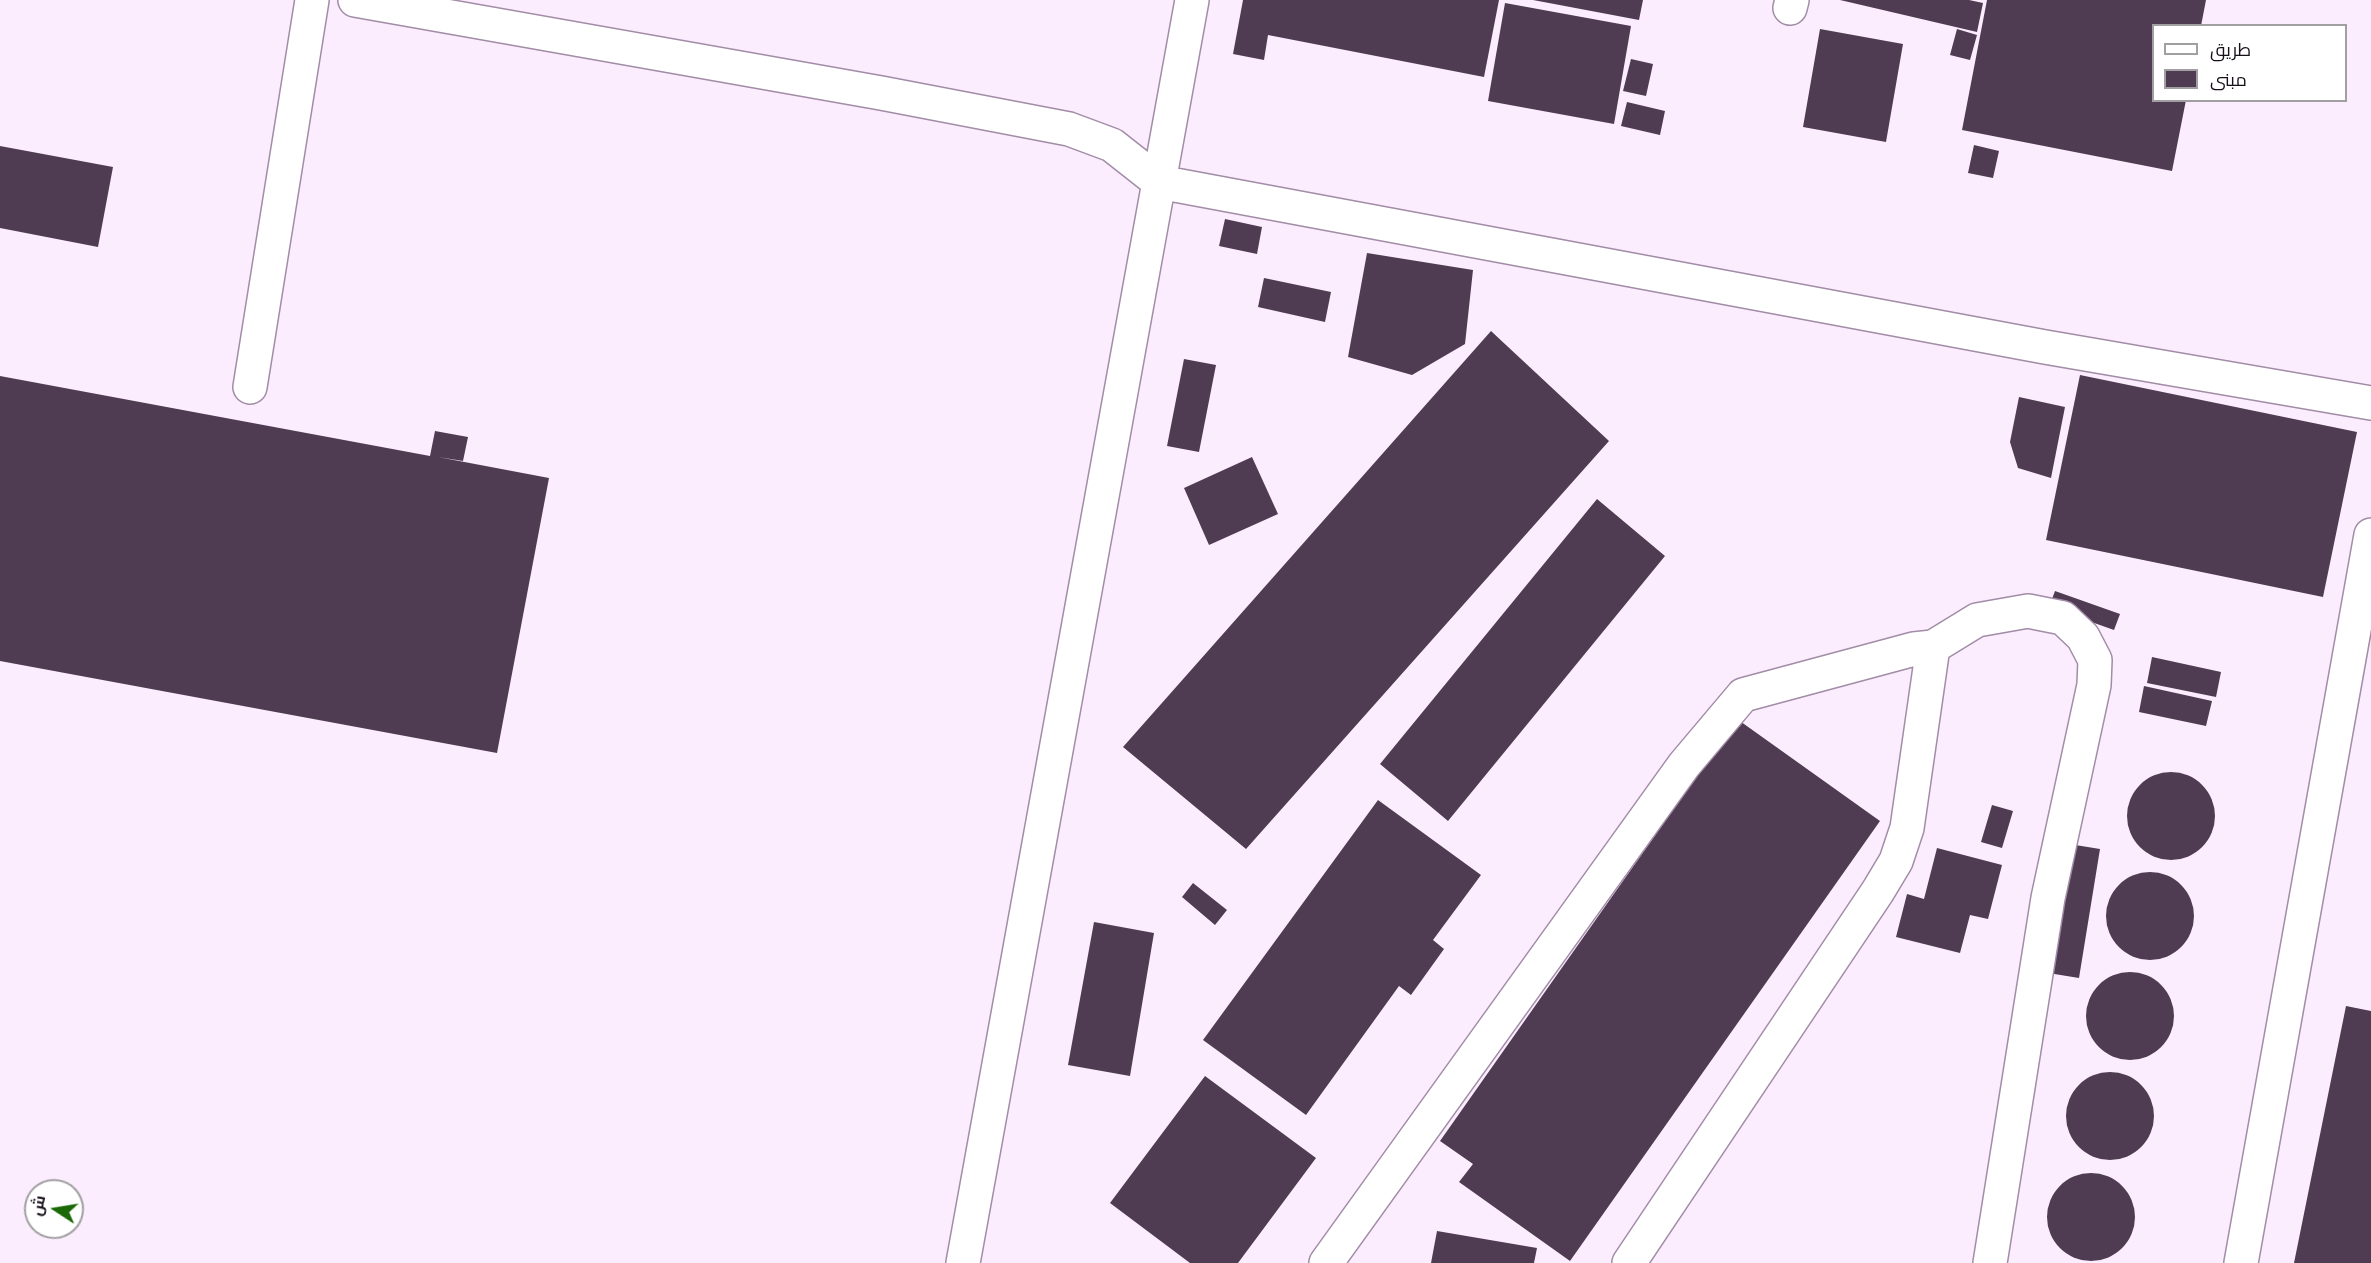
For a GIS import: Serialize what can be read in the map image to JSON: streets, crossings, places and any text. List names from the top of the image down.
{
  "legend": ["طريق", "مبنى"],
  "north": "left"
}
